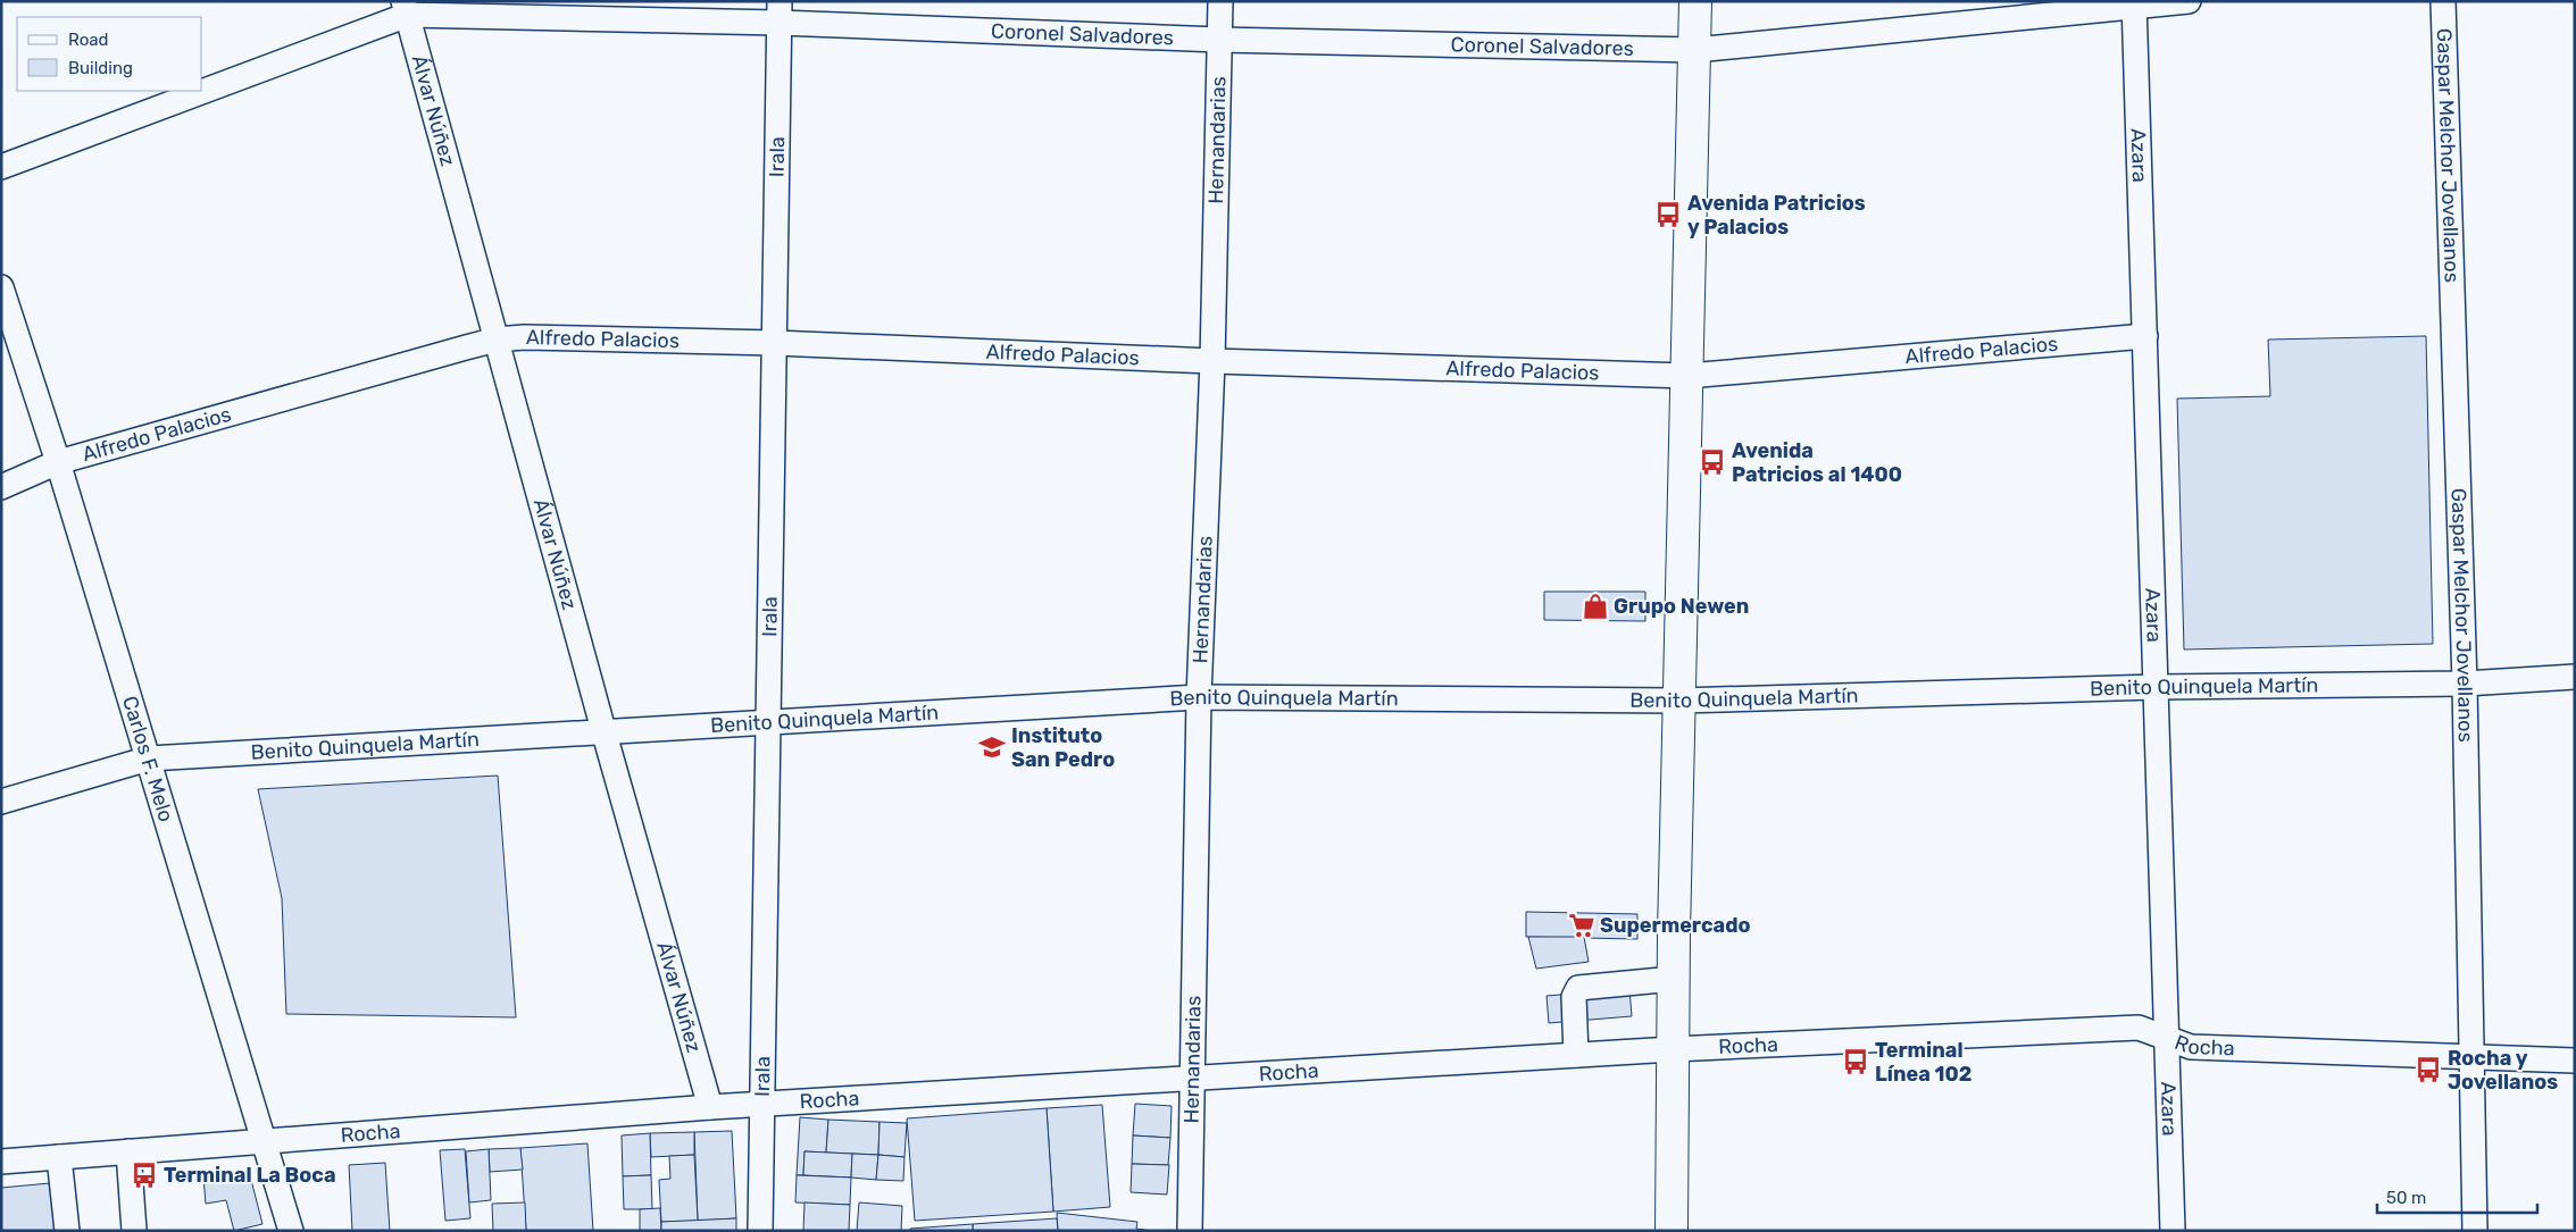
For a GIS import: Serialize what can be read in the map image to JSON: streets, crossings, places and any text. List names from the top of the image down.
{
  "streets": {
    "street": [
      "Coronel Salvadores",
      "Álvar Núñez",
      "Hernandarias",
      "Irala",
      "Azara",
      "Gaspar Melchor Jovellanos",
      "Alfredo Palacios",
      "Benito Quinquela Martín",
      "Carlos F. Melo",
      "Rocha"
    ]
  },
  "crossings": [
    ["Coronel Salvadores", "Álvar Núñez"],
    ["Coronel Salvadores", "Hernandarias"],
    ["Coronel Salvadores", "Irala"],
    ["Coronel Salvadores", "Azara"],
    ["Álvar Núñez", "Alfredo Palacios"],
    ["Álvar Núñez", "Benito Quinquela Martín"],
    ["Álvar Núñez", "Rocha"],
    ["Hernandarias", "Alfredo Palacios"],
    ["Hernandarias", "Benito Quinquela Martín"],
    ["Hernandarias", "Rocha"],
    ["Irala", "Alfredo Palacios"],
    ["Irala", "Benito Quinquela Martín"],
    ["Irala", "Rocha"],
    ["Azara", "Alfredo Palacios"],
    ["Azara", "Benito Quinquela Martín"],
    ["Azara", "Rocha"],
    ["Gaspar Melchor Jovellanos", "Benito Quinquela Martín"],
    ["Gaspar Melchor Jovellanos", "Rocha"],
    ["Alfredo Palacios", "Carlos F. Melo"],
    ["Benito Quinquela Martín", "Carlos F. Melo"],
    ["Carlos F. Melo", "Rocha"]
  ],
  "places": {
    "bus stop": [
      "Avenida Patricios y Palacios",
      "Avenida Patricios al 1400",
      "Terminal Línea 102",
      "Rocha y Jovellanos",
      "Terminal La Boca"
    ],
    "shop": ["Grupo Newen"],
    "school or university": ["Instituto San Pedro"],
    "supermarket": ["Supermercado"]
  },
  "legend": ["Road", "Building"],
  "scale_bar": "50 m"
}
